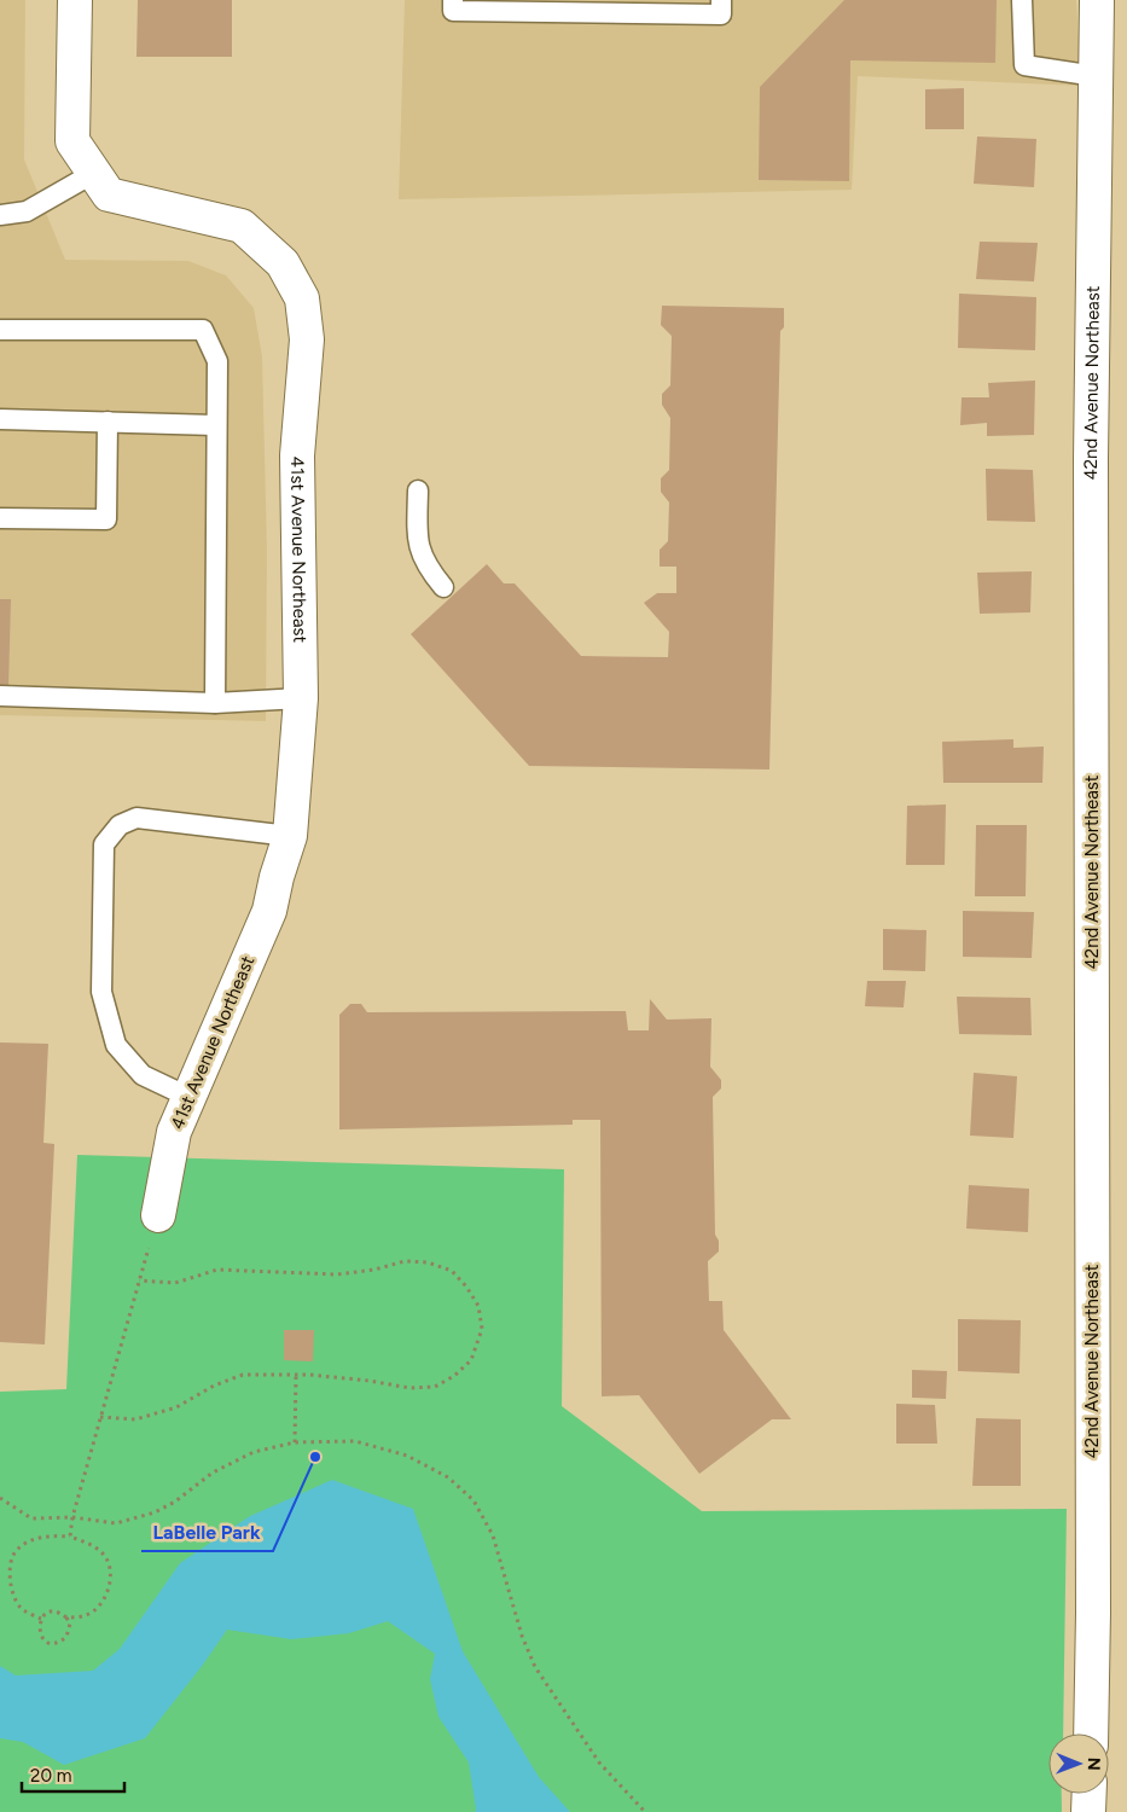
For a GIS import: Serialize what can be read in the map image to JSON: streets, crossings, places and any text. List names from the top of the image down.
{
  "streets": {
    "street": ["42nd Avenue Northeast", "41st Avenue Northeast"]
  },
  "places": ["LaBelle Park"],
  "scale_bar": "20 m",
  "north": "right"
}
